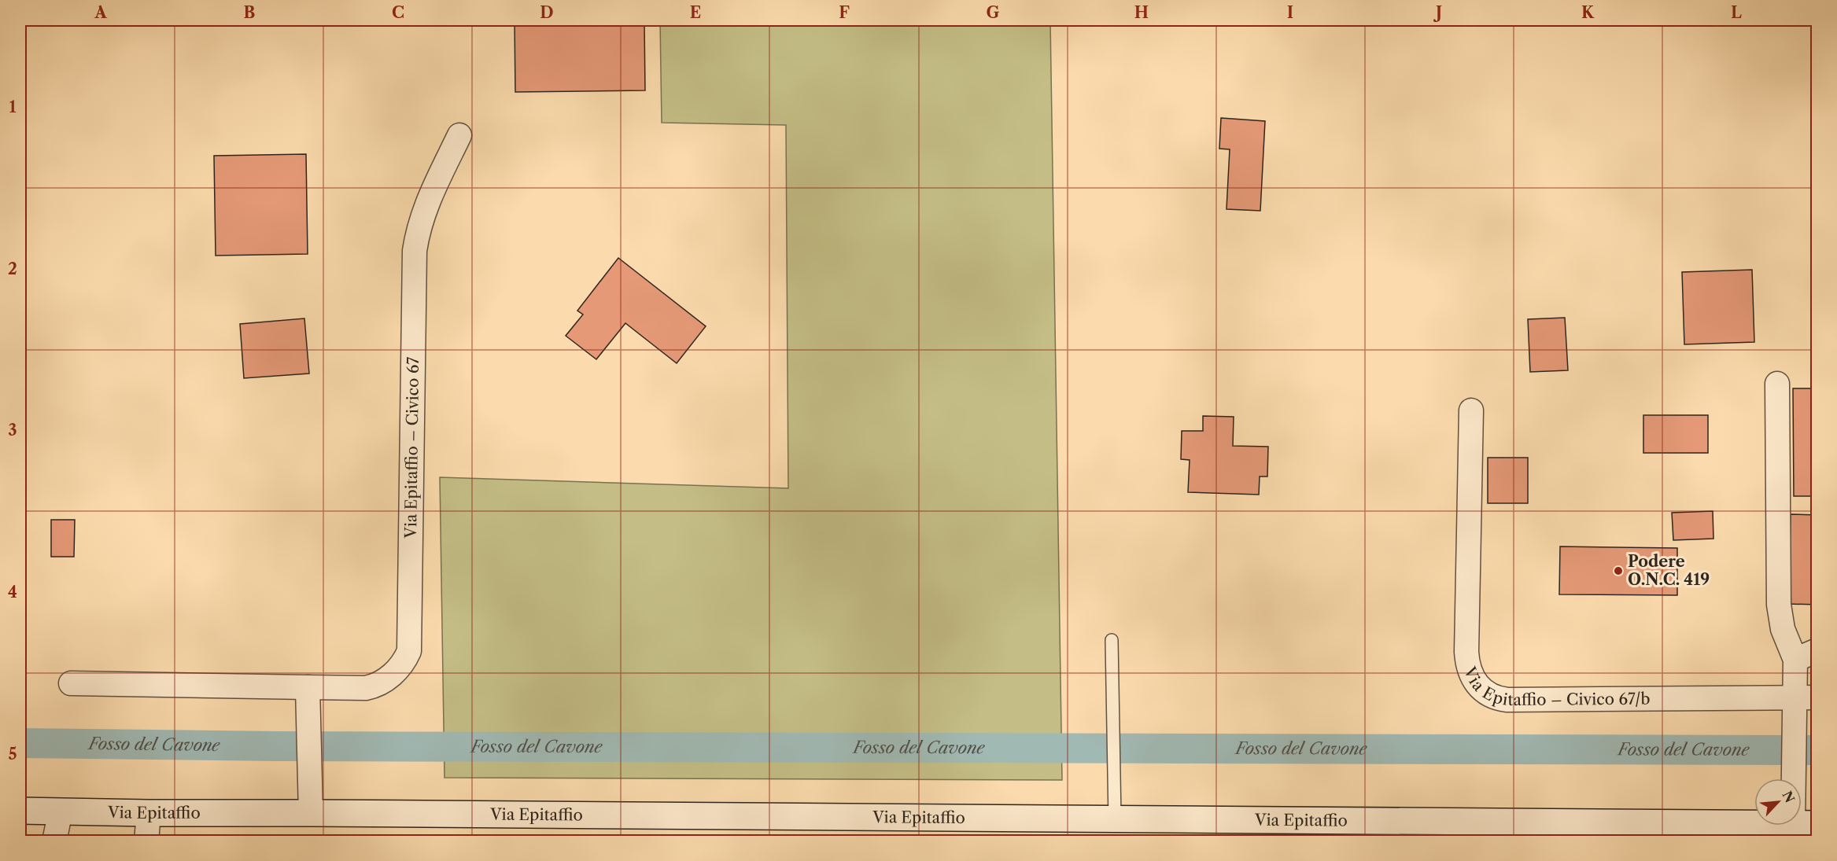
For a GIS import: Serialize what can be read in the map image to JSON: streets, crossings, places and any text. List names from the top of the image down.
{
  "streets": {
    "main road": ["Via Epitaffio"],
    "street": ["Via Epitaffio – Civico 67", "Via Epitaffio – Civico 67/b"]
  },
  "water": ["Fosso del Cavone"],
  "places": ["Podere O.N.C. 419"],
  "north": "top right",
  "grid": {
    "columns": [
      "A",
      "B",
      "C",
      "D",
      "E",
      "F",
      "G",
      "H",
      "I",
      "J",
      "K",
      "L"
    ],
    "rows": [
      "1",
      "2",
      "3",
      "4",
      "5"
    ]
  }
}
